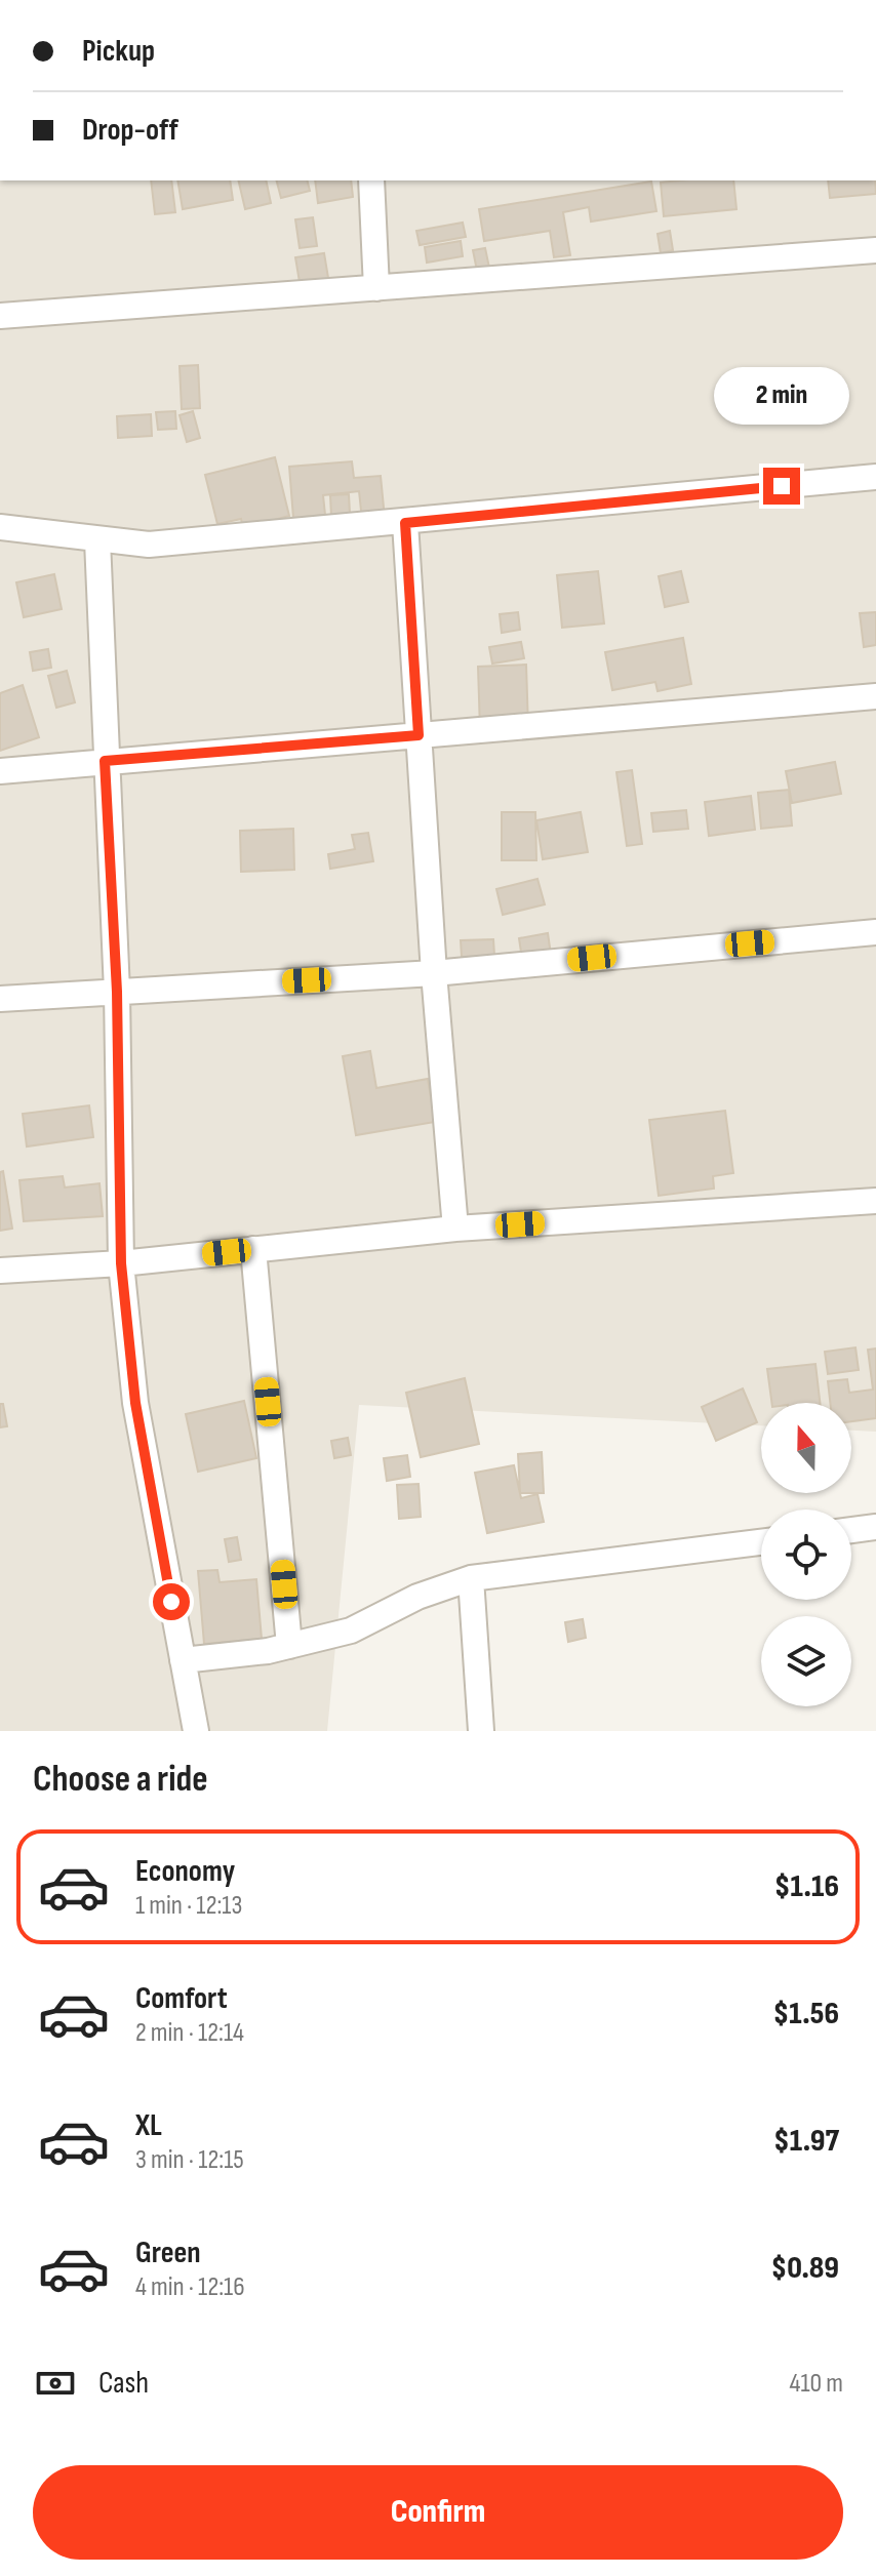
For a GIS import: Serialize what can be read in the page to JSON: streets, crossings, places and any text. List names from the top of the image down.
{
  "north": "top",
  "page": {
    "banner": ["Pickup", "Drop-off"],
    "bubble": "2 min",
    "heading": "Choose a ride",
    "list": [
      {
        "name": "Economy",
        "note": "1 min · 12:13",
        "value": "$1.16"
      },
      {
        "name": "Comfort",
        "note": "2 min · 12:14",
        "value": "$1.56"
      },
      {
        "name": "XL",
        "note": "3 min · 12:15",
        "value": "$1.97"
      },
      {
        "name": "Green",
        "note": "4 min · 12:16",
        "value": "$0.89"
      }
    ],
    "pay": ["Cash", "410 m"],
    "buttons": "Confirm"
  }
}
